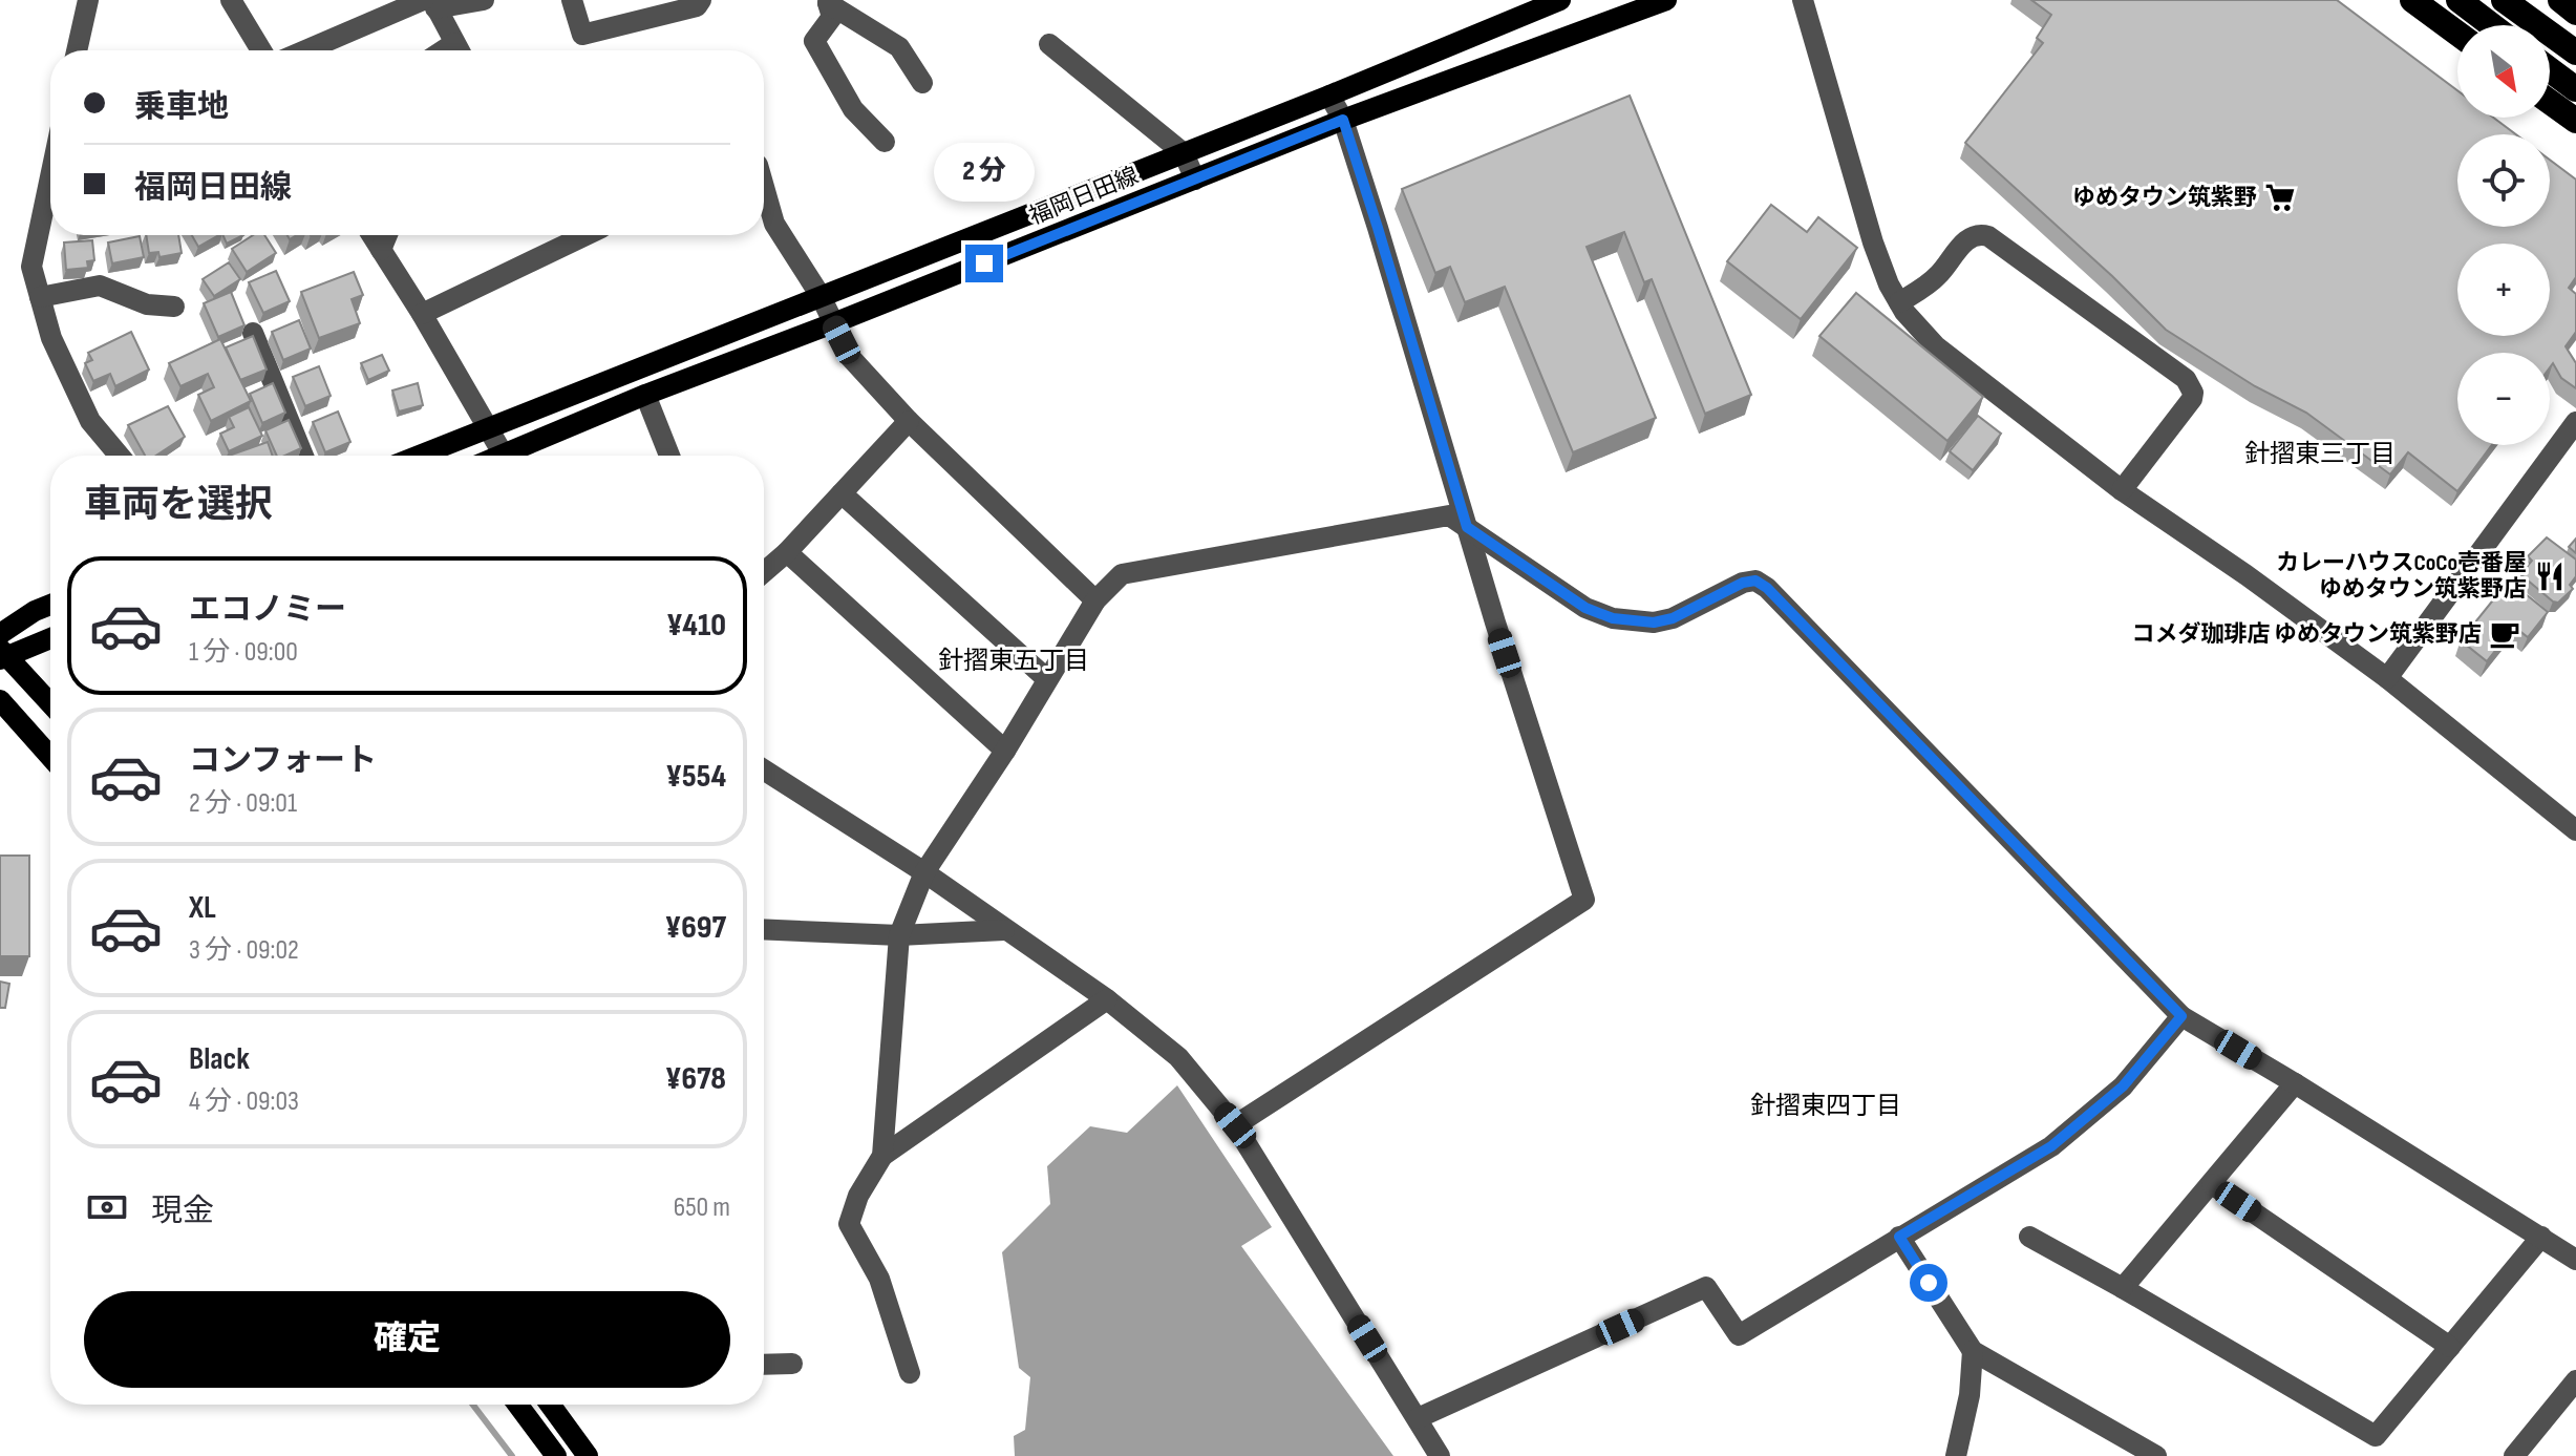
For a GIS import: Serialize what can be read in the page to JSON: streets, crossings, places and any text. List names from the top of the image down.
{
  "streets": {
    "main road": ["福岡日田線"]
  },
  "districts": ["針摺東三丁目", "針摺東五丁目", "針摺東四丁目"],
  "places": {
    "supermarket": ["ゆめタウン筑紫野"],
    "restaurant": ["カレーハウスCoCo壱番屋 ゆめタウン筑紫野店"],
    "cafe": ["コメダ珈琲店 ゆめタウン筑紫野店"]
  },
  "north": "bottom right",
  "page": {
    "map_buttons": ["+", "−"],
    "banner": ["乗車地", "福岡日田線"],
    "bubble": "2 分",
    "heading": "車両を選択",
    "list": [
      {
        "name": "エコノミー",
        "note": "1 分 · 09:00",
        "value": "¥410"
      },
      {
        "name": "コンフォート",
        "note": "2 分 · 09:01",
        "value": "¥554"
      },
      {
        "name": "XL",
        "note": "3 分 · 09:02",
        "value": "¥697"
      },
      {
        "name": "Black",
        "note": "4 分 · 09:03",
        "value": "¥678"
      }
    ],
    "pay": ["現金", "650 m"],
    "buttons": "確定"
  }
}
